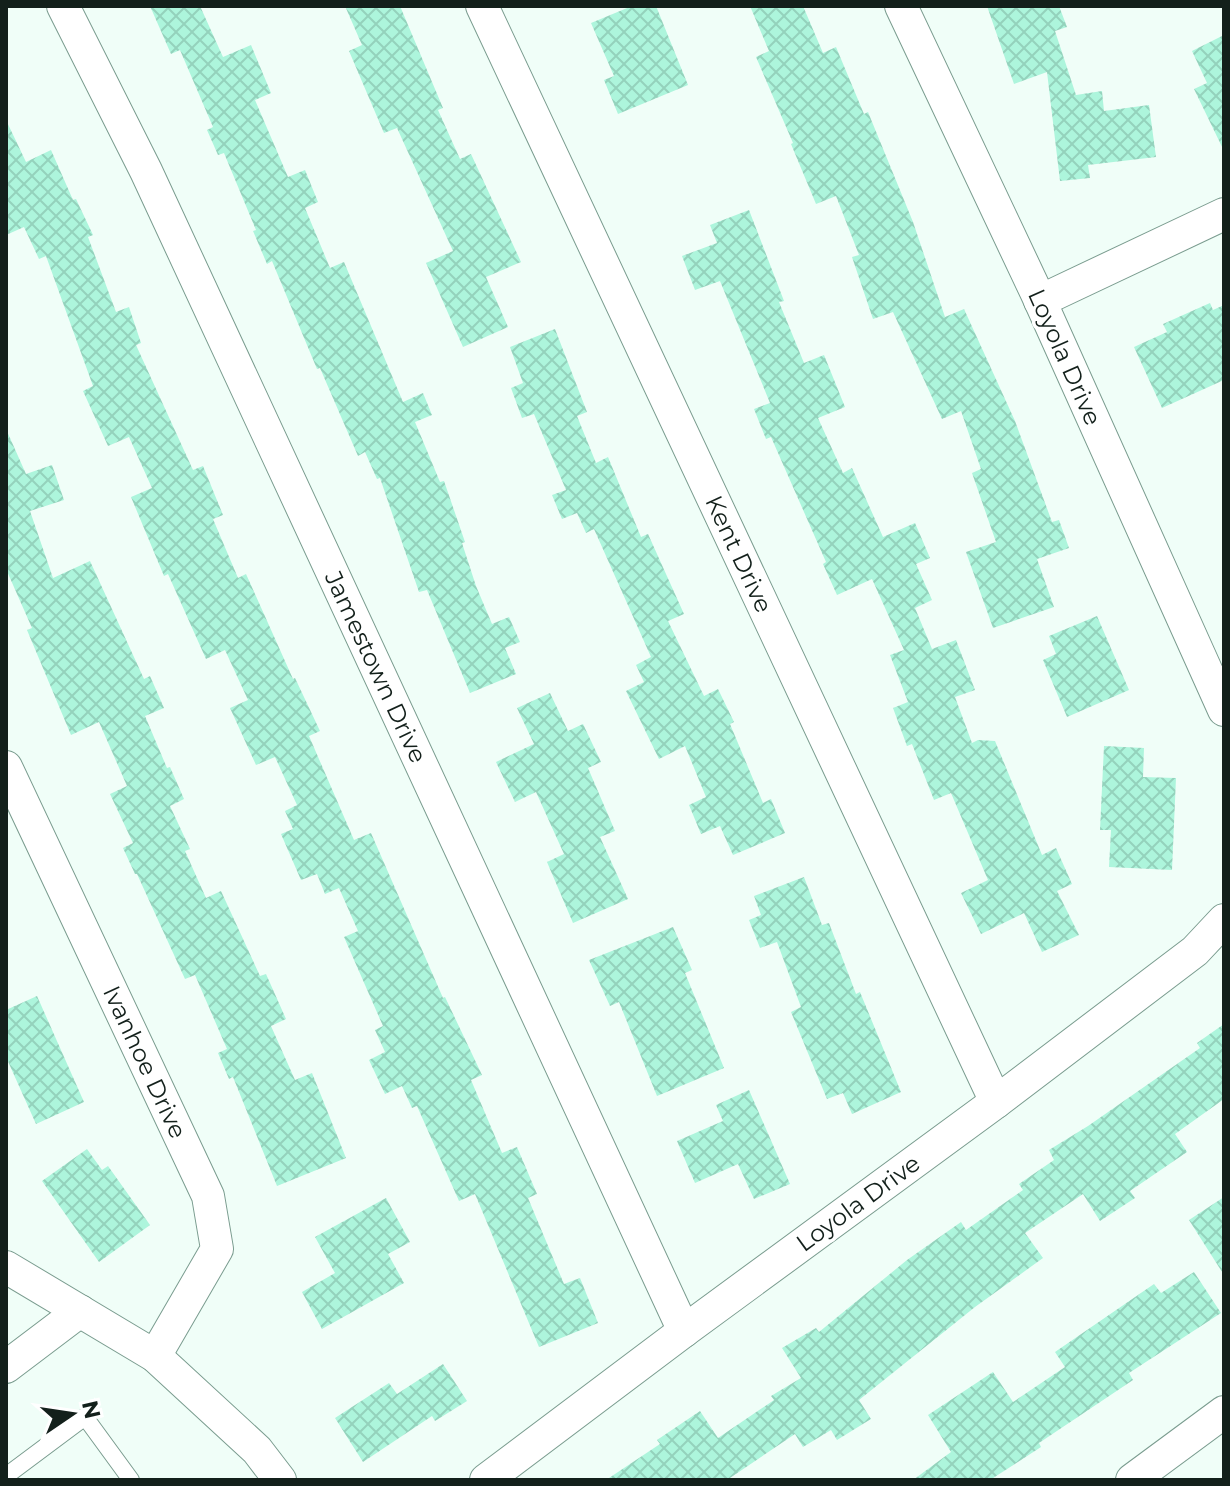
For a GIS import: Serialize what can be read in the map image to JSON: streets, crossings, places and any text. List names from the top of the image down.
{
  "streets": {
    "street": [
      "Loyola Drive",
      "Kent Drive",
      "Jamestown Drive",
      "Ivanhoe Drive"
    ]
  },
  "crossings": [
    ["Loyola Drive", "Kent Drive"],
    ["Loyola Drive", "Jamestown Drive"]
  ],
  "north": "right"
}
